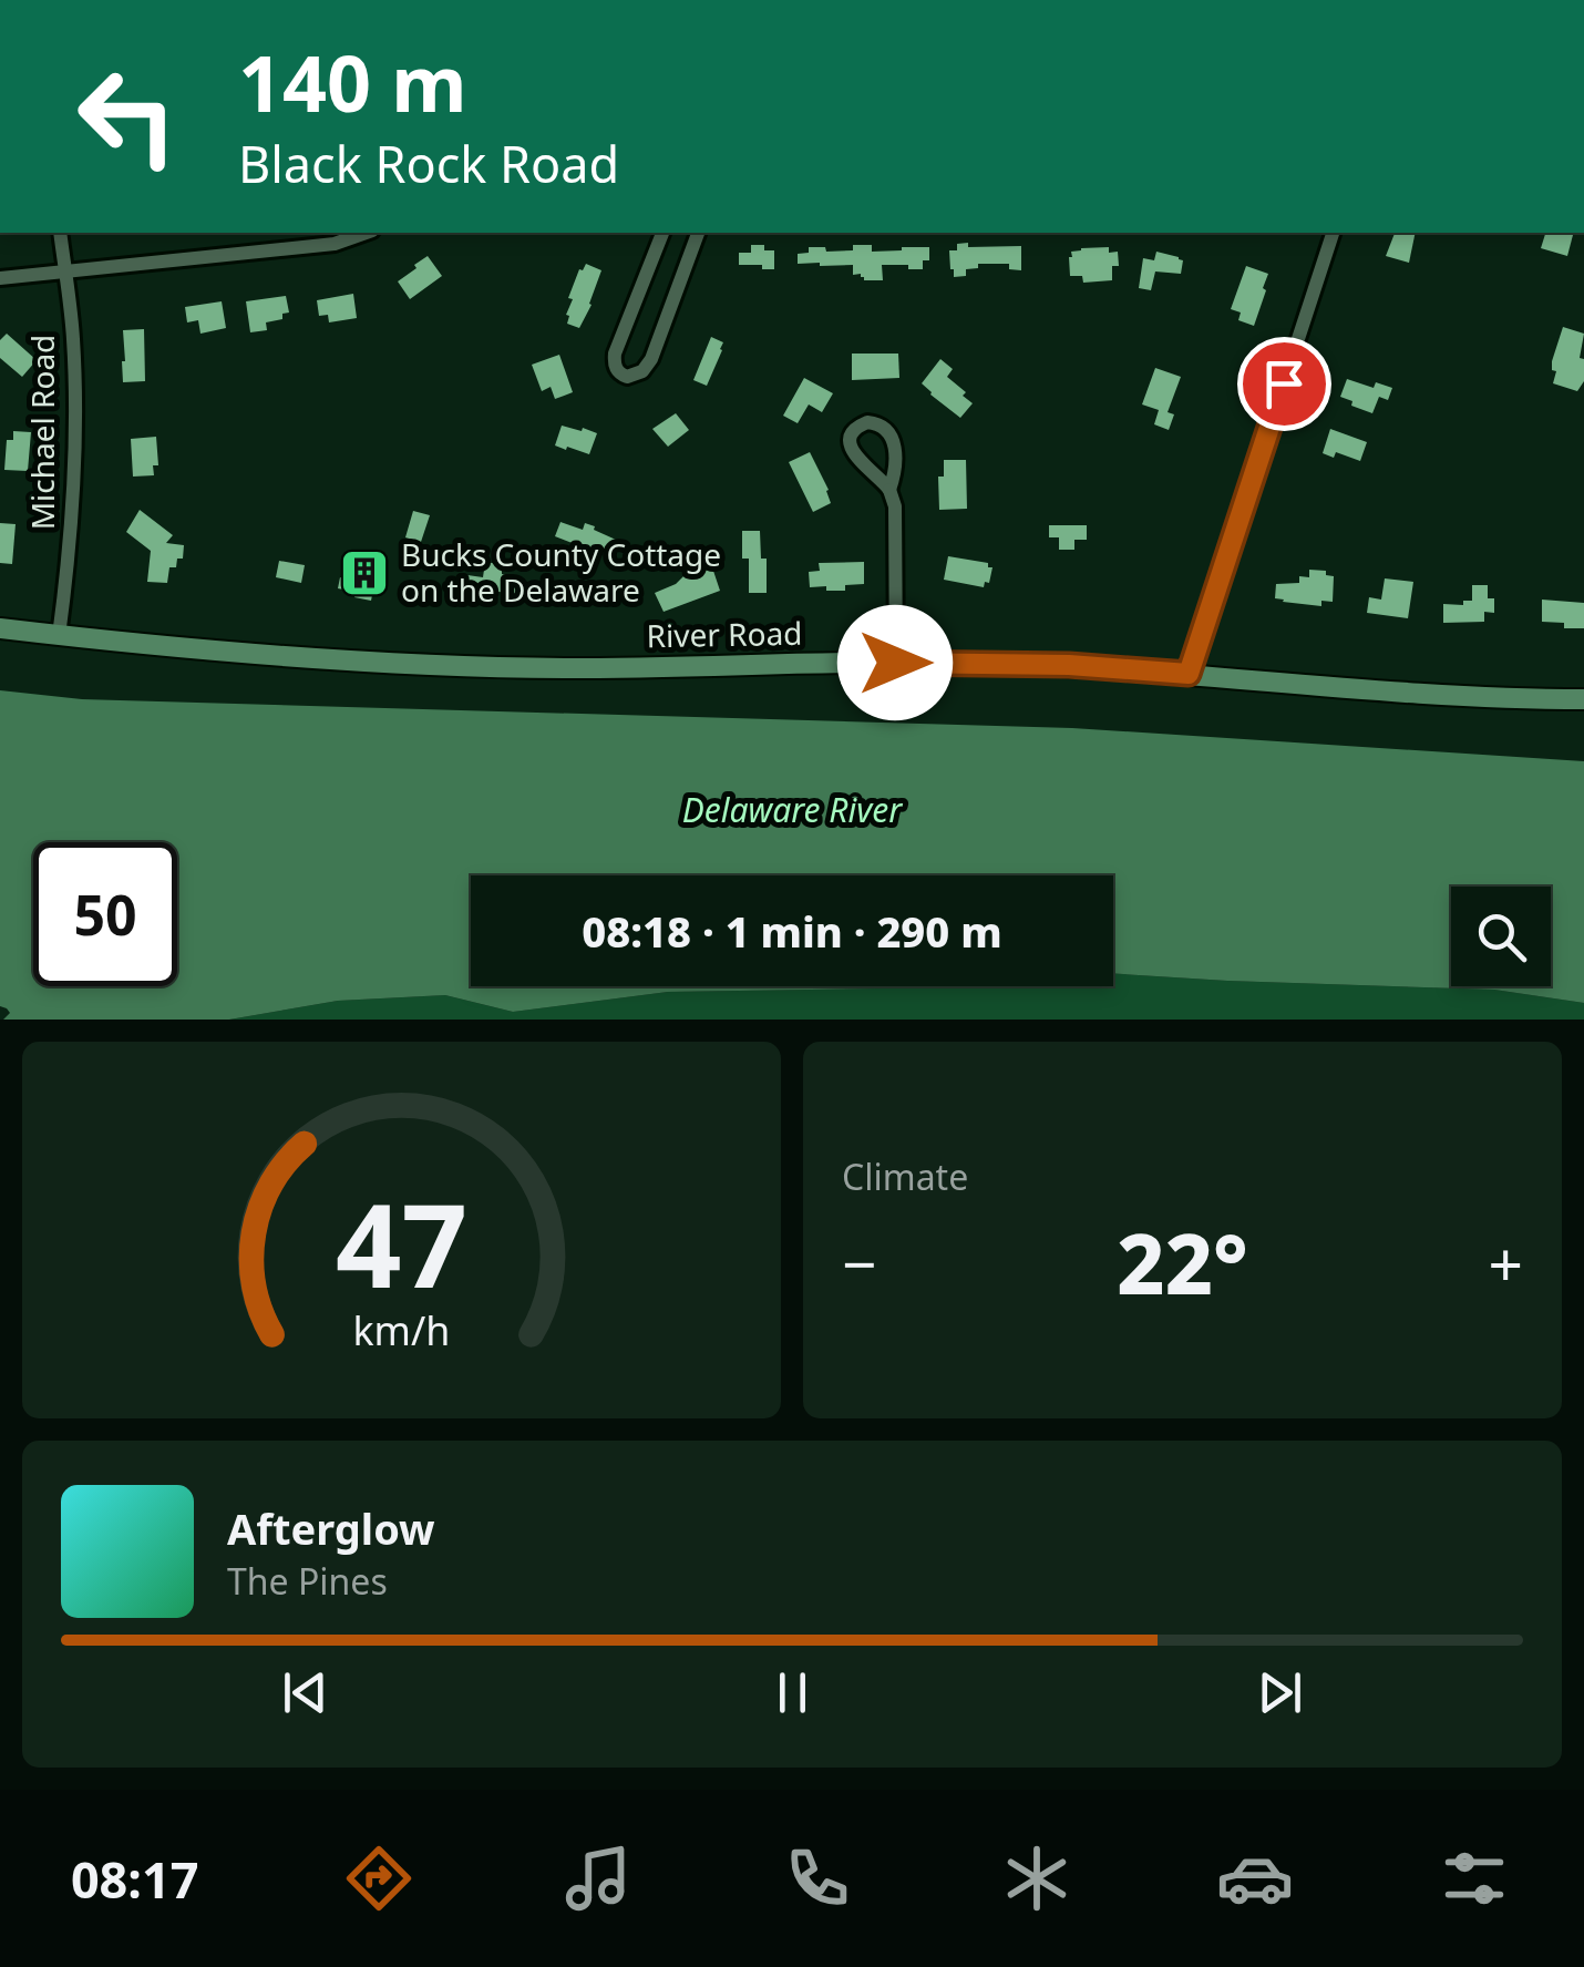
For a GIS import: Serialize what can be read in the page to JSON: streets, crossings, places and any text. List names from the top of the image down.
{
  "streets": {
    "main road": ["River Road"],
    "street": ["Michael Road"]
  },
  "crossings": [
    ["Michael Road", "River Road"]
  ],
  "water": ["Delaware River"],
  "places": {
    "building": ["Bucks County Cottage on the Delaware"]
  },
  "page": {
    "turn": ["140 m", "Black Rock Road"],
    "limit": "50",
    "trip": "08:18 · 1 min · 290 m",
    "tile": "Climate",
    "heat": ["−", "22°", "+"],
    "song": ["Afterglow", "The Pines"],
    "tabs": "08:17",
    "gauge": ["47", "km/h"]
  }
}
